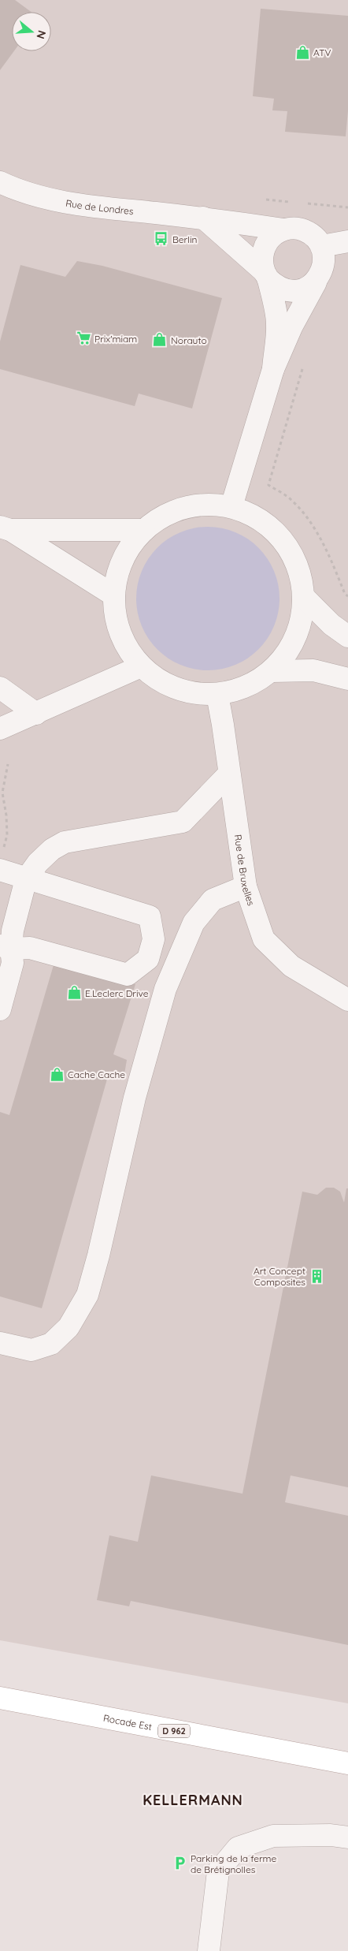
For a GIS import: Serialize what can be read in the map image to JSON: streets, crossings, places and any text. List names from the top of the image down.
{
  "streets": {
    "main road": ["Rocade Est", "D 962"],
    "street": ["Rue de Londres", "Rue de Bruxelles"]
  },
  "districts": ["KELLERMANN"],
  "places": {
    "shop": [
      "ATV",
      "Norauto",
      "E.Leclerc Drive",
      "Cache Cache"
    ],
    "bus stop": ["Berlin"],
    "supermarket": ["Prix'miam"],
    "building": ["Art Concept Composites"],
    "parking": ["Parking de la ferme de Brétignolles"]
  },
  "north": "right"
}
